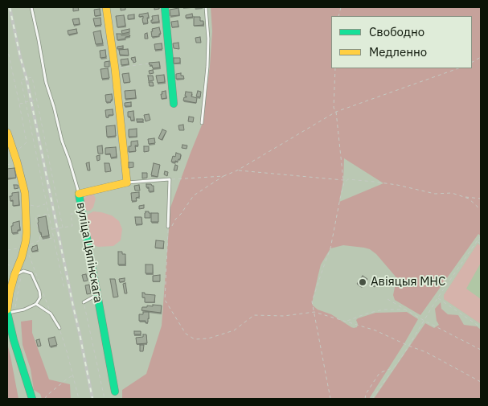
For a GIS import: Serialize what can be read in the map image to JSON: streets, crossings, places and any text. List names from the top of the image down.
{
  "streets": {
    "street": ["вуліца Цяпінскага"]
  },
  "places": ["Авіяцыя МНС"],
  "legend": ["Свободно", "Медленно"]
}
